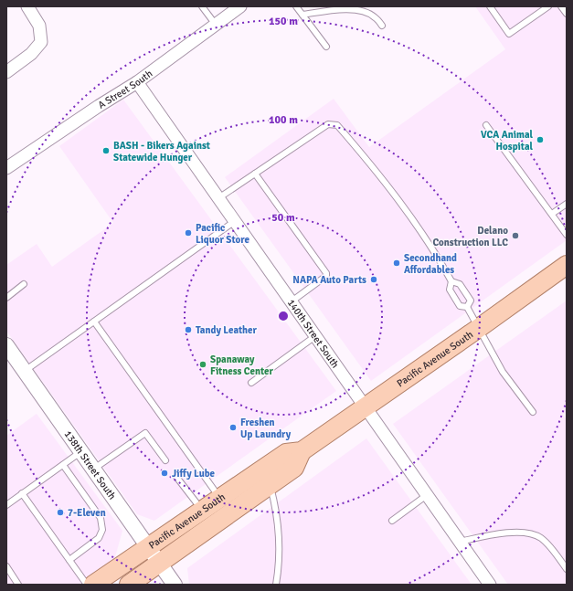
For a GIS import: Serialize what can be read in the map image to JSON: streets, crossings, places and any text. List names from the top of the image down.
{
  "streets": {
    "main road": ["Pacific Avenue South"],
    "street": ["A Street South", "140th Street South", "138th Street South"]
  },
  "crossings": [
    ["A Street South", "140th Street South"],
    ["140th Street South", "Pacific Avenue South"],
    ["Pacific Avenue South", "138th Street South"]
  ],
  "places": [
    "VCA Animal Hospital",
    "BASH - Bikers Against Statewide Hunger",
    "Pacific Liquor Store",
    "Delano Construction LLC",
    "Secondhand Affordables",
    "NAPA Auto Parts",
    "Tandy Leather",
    "Spanaway Fitness Center",
    "Freshen Up Laundry",
    "Jiffy Lube",
    "7-Eleven"
  ],
  "rings": ["150 m", "100 m", "50 m"]
}
